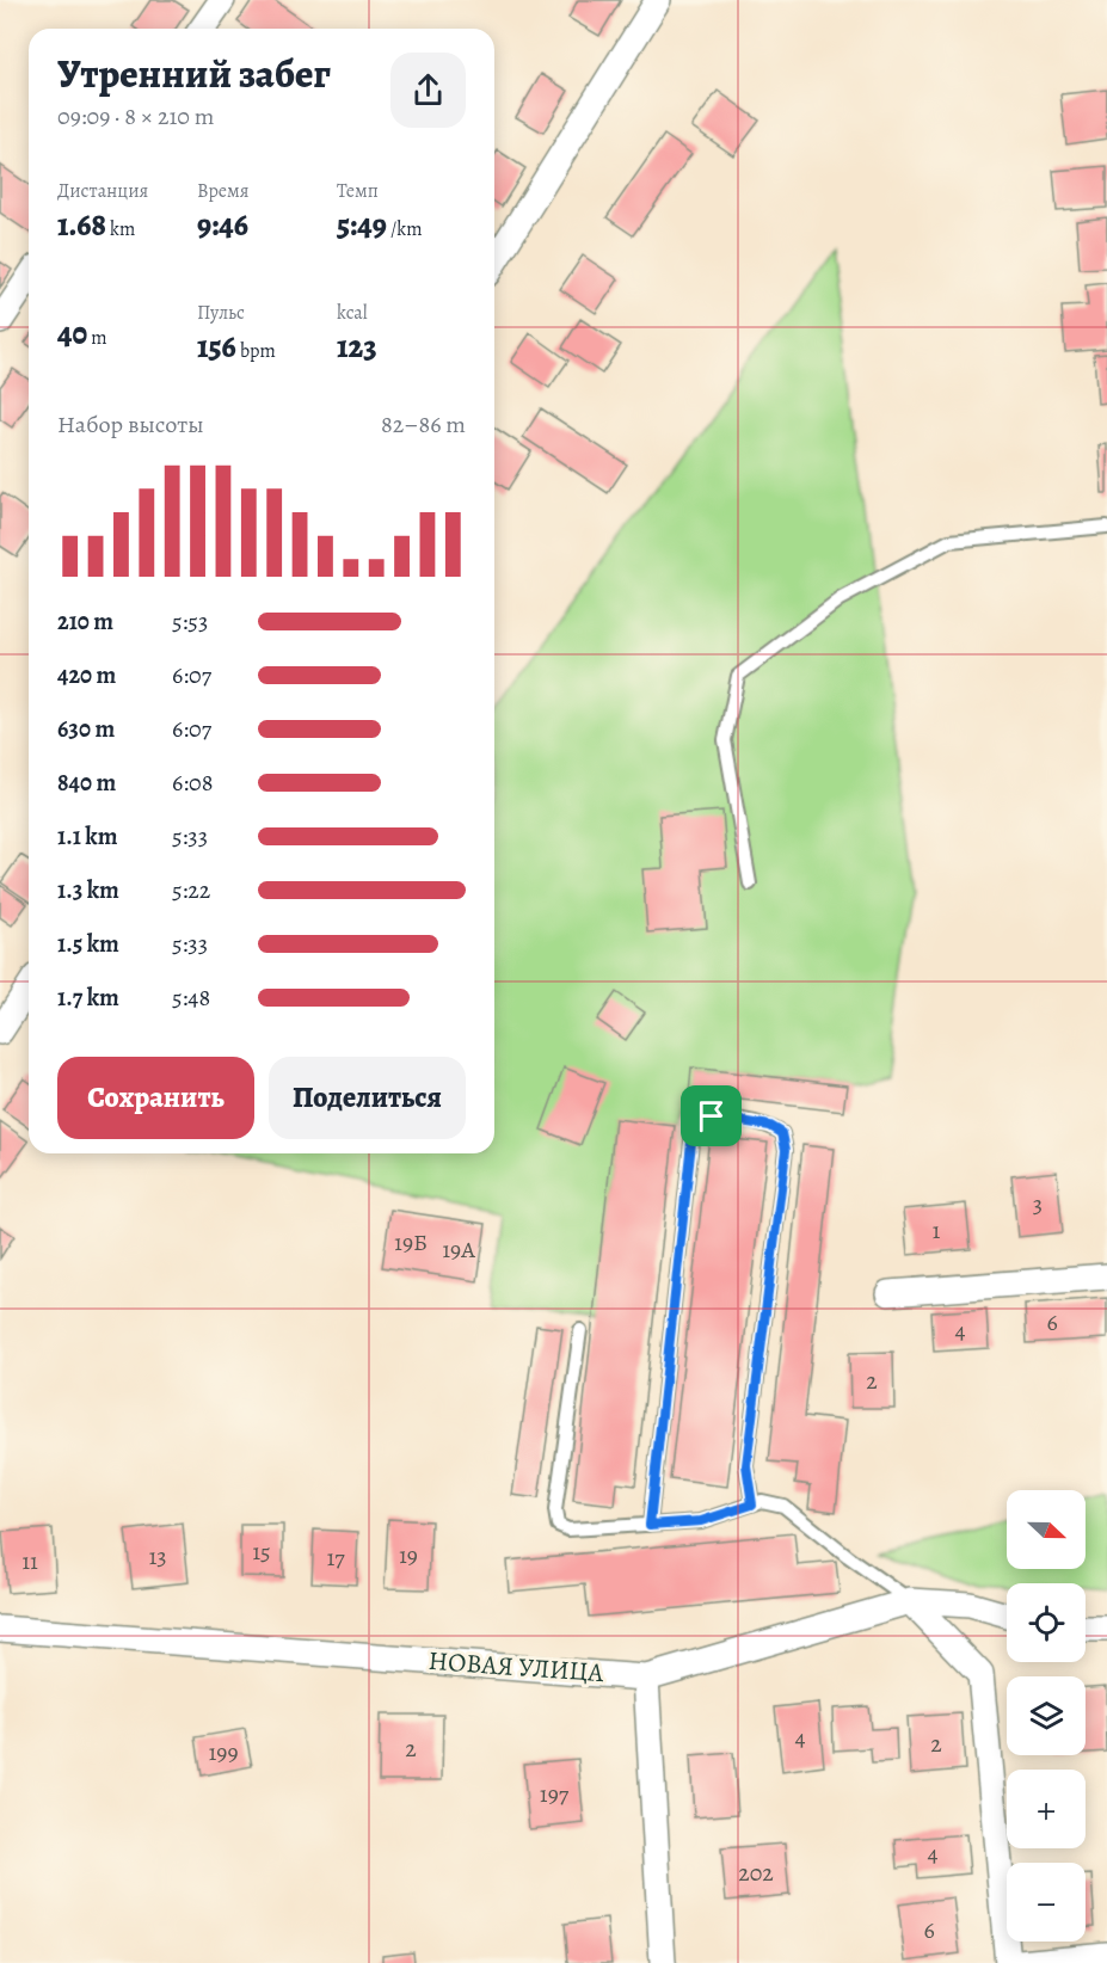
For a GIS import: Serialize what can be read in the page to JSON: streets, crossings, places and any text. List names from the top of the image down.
{
  "streets": {
    "street": ["НОВАЯ УЛИЦА"]
  },
  "house_numbers": [
    "3",
    "1",
    "19Б",
    "19А",
    "6",
    "4",
    "2",
    "15",
    "19",
    "13",
    "17",
    "11",
    "4",
    "2",
    "2",
    "199",
    "197",
    "4",
    "202",
    "6"
  ],
  "north": "right",
  "page": {
    "heading": ["Утренний забег", "09:09 · 8 × 210 m"],
    "stats": [
      ["Дистанция", "1.68 km"],
      ["Время", "9:46"],
      ["Темп", "5:49 /km"],
      ["40 m"],
      ["Пульс", "156 bpm"],
      ["kcal", "123"]
    ],
    "chart": ["Набор высоты", "82–86 m"],
    "list": [
      {
        "name": "210 m",
        "note": "5:53"
      },
      {
        "name": "420 m",
        "note": "6:07"
      },
      {
        "name": "630 m",
        "note": "6:07"
      },
      {
        "name": "840 m",
        "note": "6:08"
      },
      {
        "name": "1.1 km",
        "note": "5:33"
      },
      {
        "name": "1.3 km",
        "note": "5:22"
      },
      {
        "name": "1.5 km",
        "note": "5:33"
      },
      {
        "name": "1.7 km",
        "note": "5:48"
      }
    ],
    "buttons": ["Сохранить", "Поделиться"],
    "map_buttons": ["+", "−"]
  }
}
